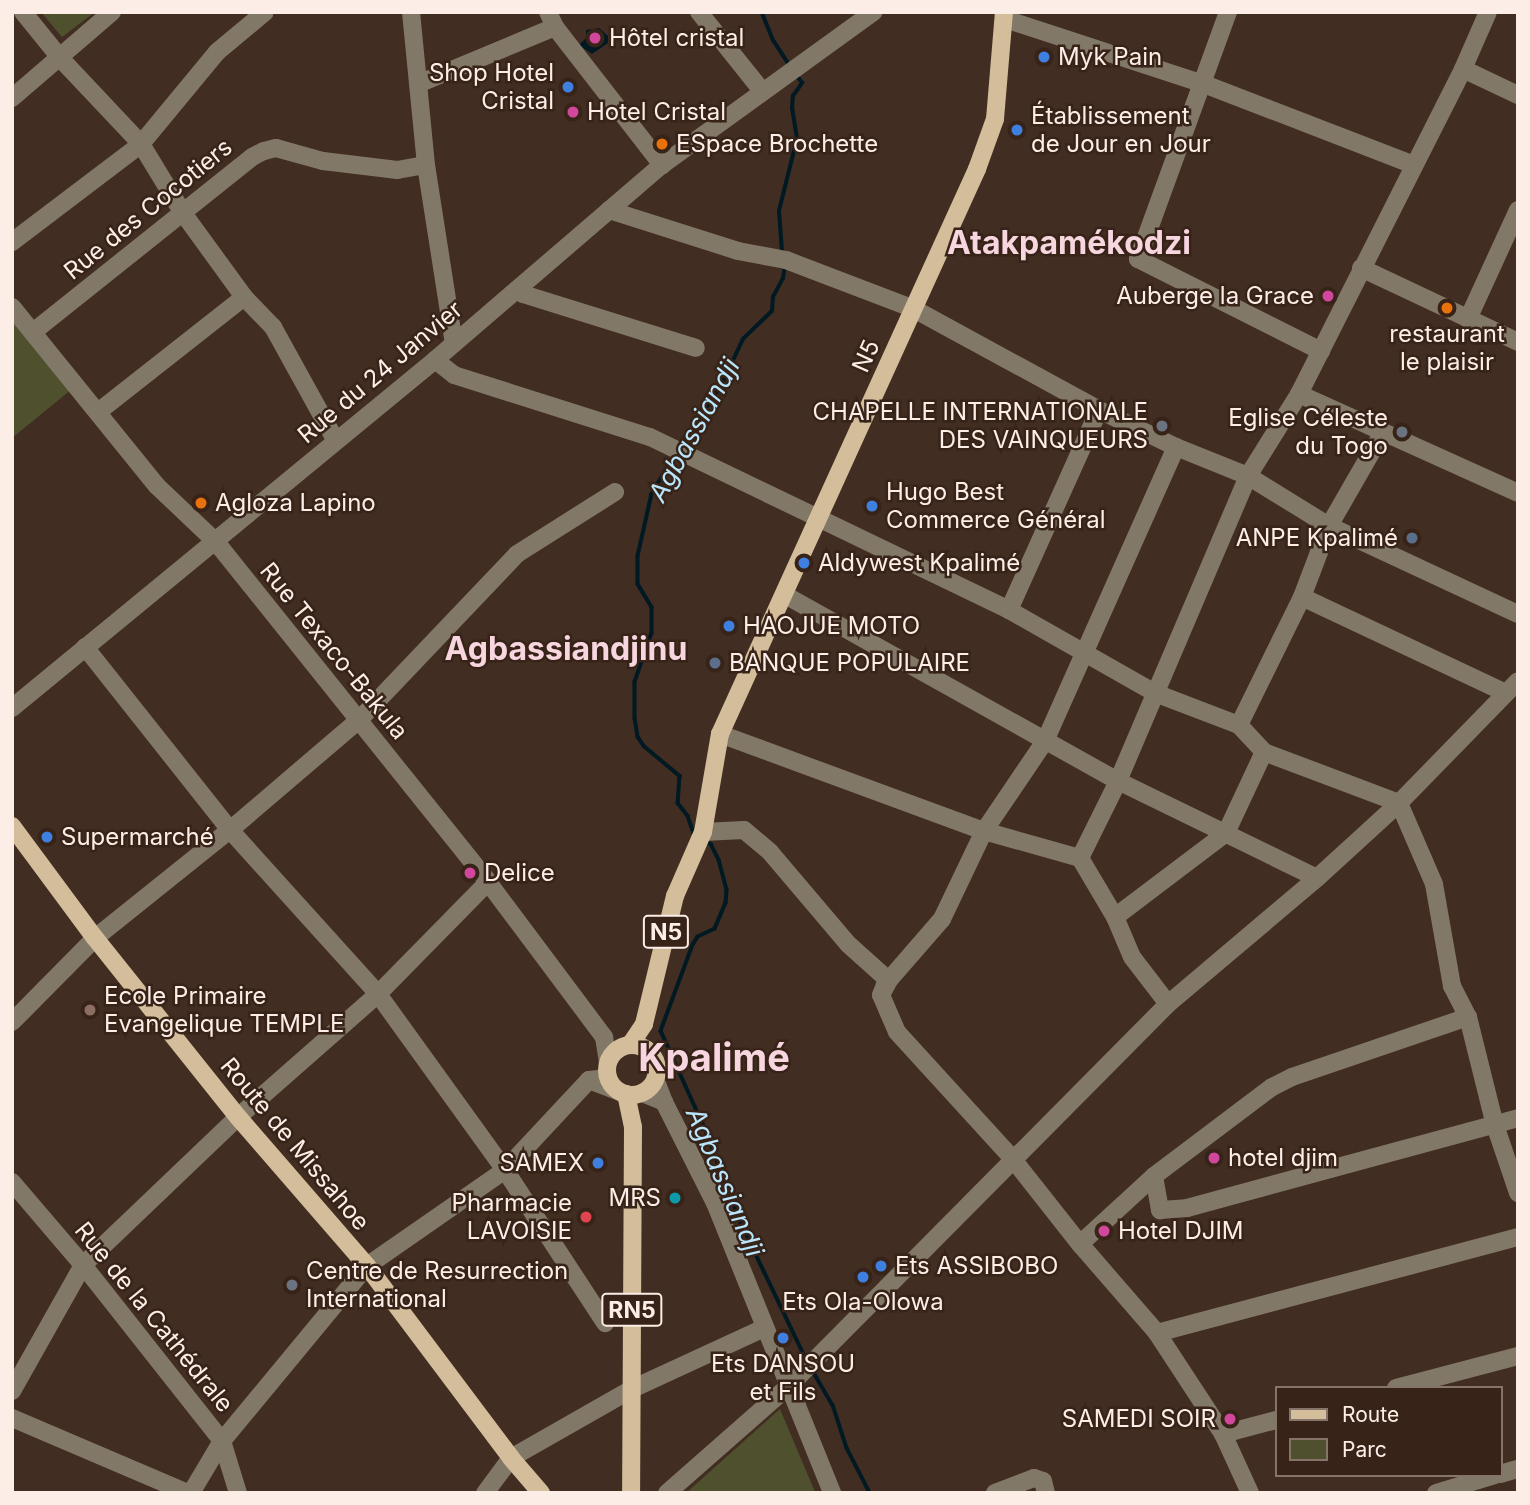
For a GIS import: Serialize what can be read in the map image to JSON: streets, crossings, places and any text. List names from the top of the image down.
{
  "streets": {
    "main road": ["N5", "Route de Missahoe", "RN5"],
    "street": [
      "Rue des Cocotiers",
      "Rue du 24 Janvier",
      "Rue Texaco-Bakula",
      "Rue de la Cathédrale"
    ]
  },
  "crossings": [
    ["Rue des Cocotiers", "Rue Texaco-Bakula"],
    ["N5", "Rue Texaco-Bakula"],
    ["N5", "RN5"],
    ["Rue du 24 Janvier", "Rue Texaco-Bakula"],
    ["Rue Texaco-Bakula", "RN5"]
  ],
  "districts": ["Atakpamékodzi", "Agbassiandjinu", "Kpalimé"],
  "water": ["Agbassiandji"],
  "places": [
    "Hôtel cristal",
    "Myk Pain",
    "Shop Hotel Cristal",
    "Hotel Cristal",
    "Établissement de Jour en Jour",
    "ESpace Brochette",
    "Auberge la Grace",
    "restaurant le plaisir",
    "CHAPELLE INTERNATIONALE DES VAINQUEURS",
    "Eglise Céleste du Togo",
    "Agloza Lapino",
    "Hugo Best Commerce Général",
    "ANPE Kpalimé",
    "Aldywest Kpalimé",
    "HAOJUE MOTO",
    "BANQUE POPULAIRE",
    "Supermarché",
    "Delice",
    "Ecole Primaire Evangelique TEMPLE",
    "hotel djim",
    "SAMEX",
    "MRS",
    "Pharmacie LAVOISIE",
    "Hotel DJIM",
    "Ets ASSIBOBO",
    "Ets Ola-Olowa",
    "Centre de Resurrection International",
    "Ets DANSOU et Fils",
    "SAMEDI SOIR"
  ],
  "legend": ["Route", "Parc"]
}
